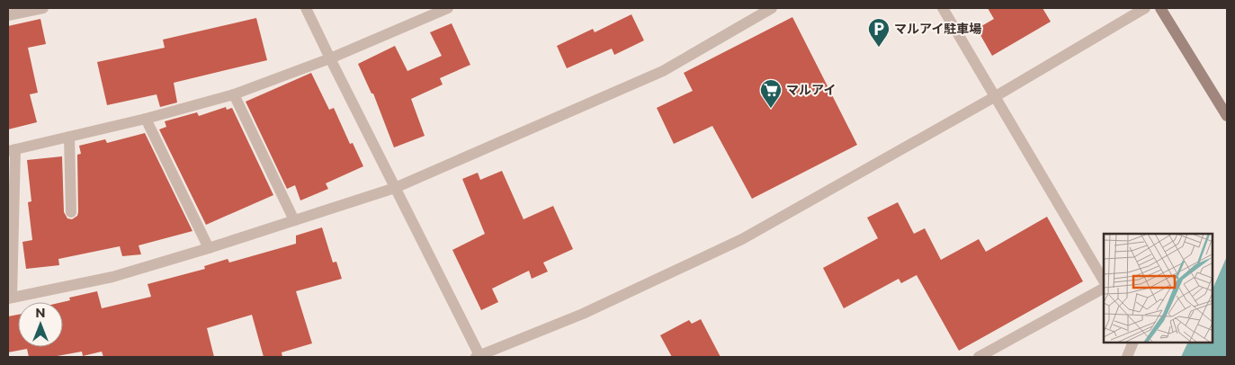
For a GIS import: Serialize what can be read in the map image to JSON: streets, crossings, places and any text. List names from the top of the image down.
{
  "places": {
    "parking": ["マルアイ駐車場"],
    "supermarket": ["マルアイ"]
  },
  "north": "top"
}
